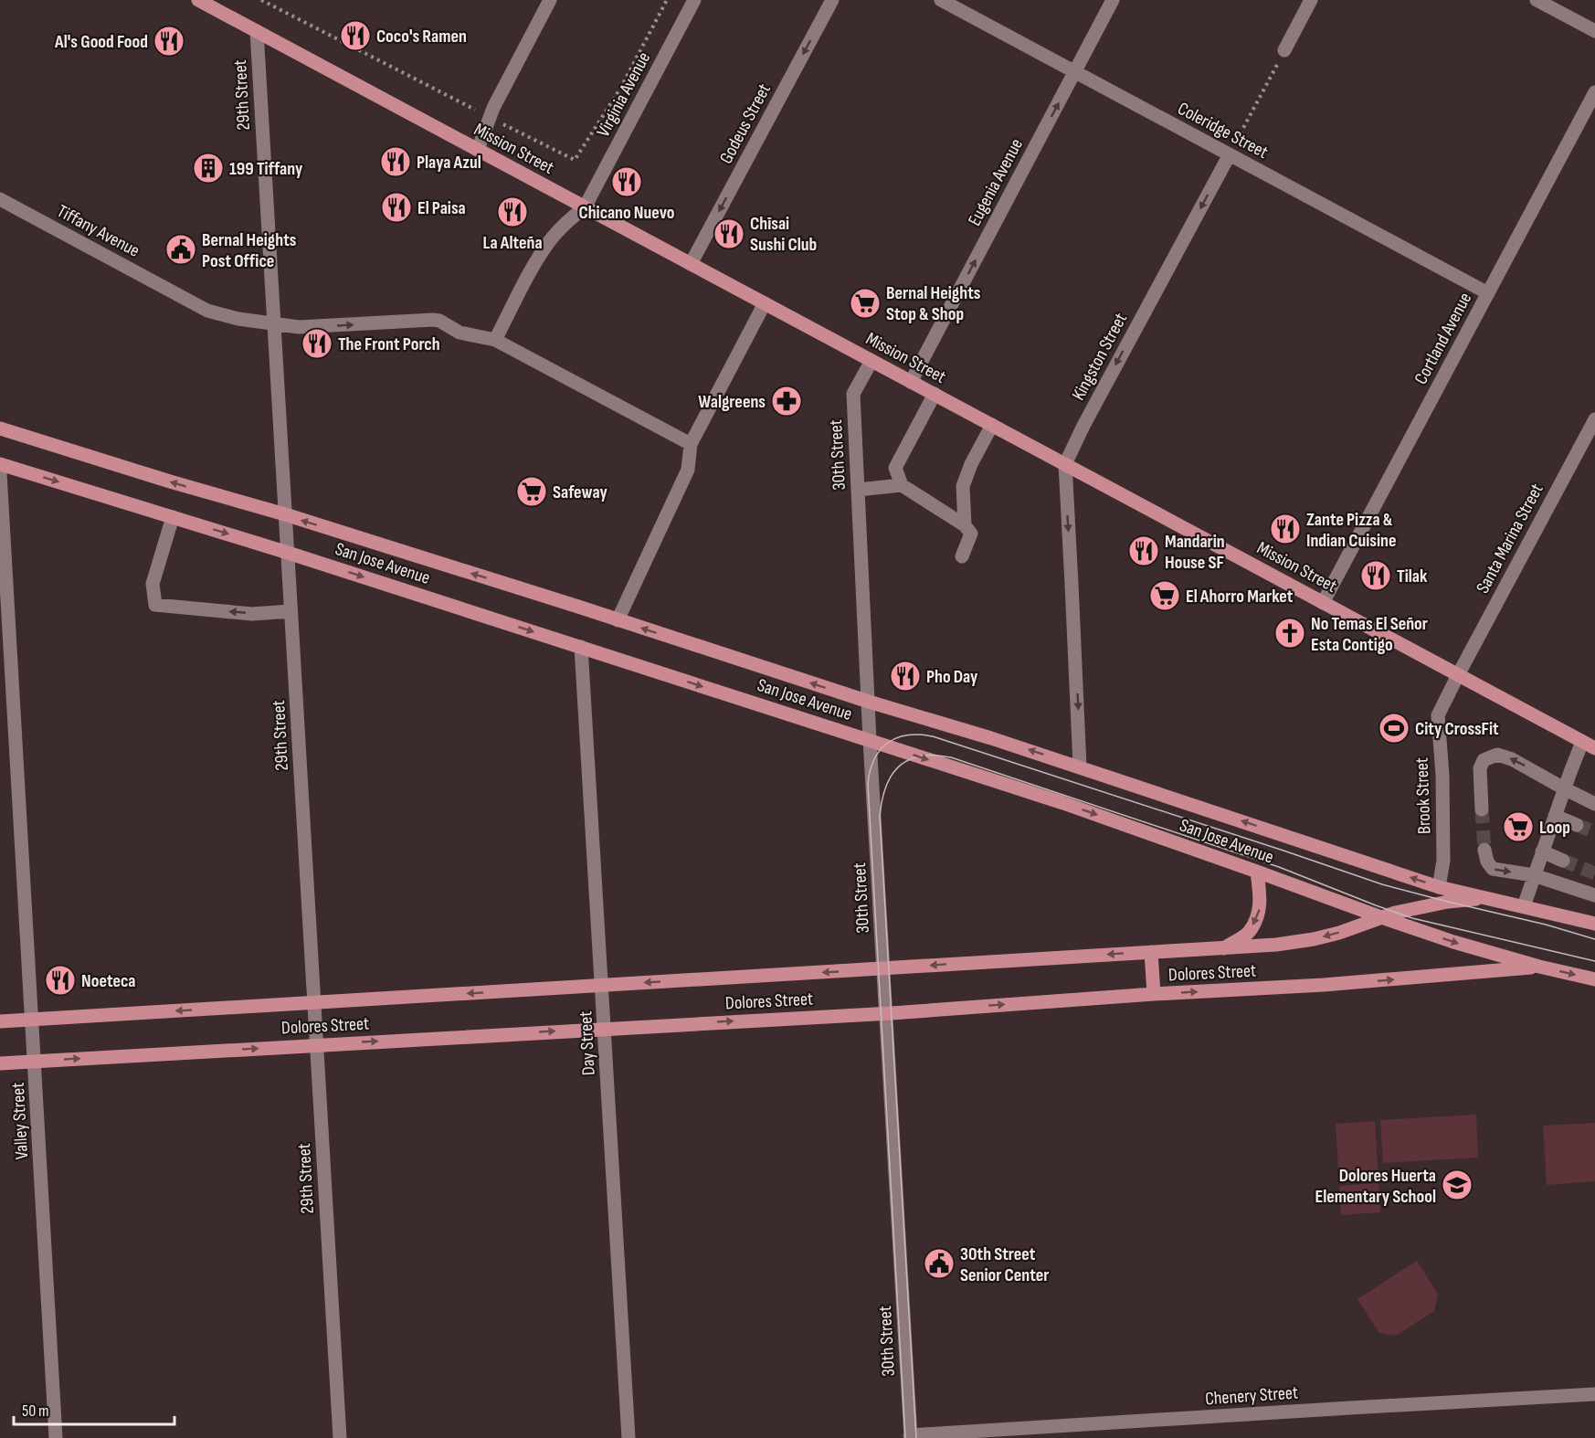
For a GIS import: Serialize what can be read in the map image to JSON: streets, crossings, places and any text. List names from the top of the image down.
{
  "streets": {
    "main road": ["Mission Street", "San Jose Avenue", "Dolores Street"],
    "street": [
      "Virginia Avenue",
      "29th Street",
      "Godeus Street",
      "Coleridge Street",
      "Eugenia Avenue",
      "Tiffany Avenue",
      "Cortland Avenue",
      "Kingston Street",
      "30th Street",
      "Santa Marina Street",
      "Brook Street",
      "Day Street",
      "Valley Street",
      "Chenery Street"
    ]
  },
  "crossings": [
    ["Virginia Avenue", "Mission Street"],
    ["29th Street", "Mission Street"],
    ["29th Street", "Tiffany Avenue"],
    ["29th Street", "San Jose Avenue"],
    ["29th Street", "Dolores Street"],
    ["Godeus Street", "Mission Street"],
    ["Coleridge Street", "Eugenia Avenue"],
    ["Coleridge Street", "Cortland Avenue"],
    ["Coleridge Street", "Kingston Street"],
    ["Mission Street", "Eugenia Avenue"],
    ["Mission Street", "Cortland Avenue"],
    ["Mission Street", "Kingston Street"],
    ["Mission Street", "30th Street"],
    ["Mission Street", "Santa Marina Street"],
    ["Mission Street", "Brook Street"],
    ["Kingston Street", "San Jose Avenue"],
    ["30th Street", "San Jose Avenue"],
    ["30th Street", "Dolores Street"],
    ["30th Street", "Chenery Street"],
    ["Santa Marina Street", "Brook Street"],
    ["San Jose Avenue", "Brook Street"],
    ["San Jose Avenue", "Dolores Street"],
    ["San Jose Avenue", "Day Street"],
    ["Dolores Street", "Day Street"],
    ["Dolores Street", "Valley Street"]
  ],
  "one_way": ["Godeus Street", "Eugenia Avenue", "Kingston Street"],
  "places": {
    "restaurant": [
      "Coco's Ramen",
      "Al's Good Food",
      "Playa Azul",
      "Chicano Nuevo",
      "El Paisa",
      "La Alteña",
      "Chīsai Sushi Club",
      "The Front Porch",
      "Zante Pizza & Indian Cuisine",
      "Mandarin House SF",
      "Tilak",
      "Pho Day",
      "Noeteca"
    ],
    "building": ["199 Tiffany"],
    "public building": ["Bernal Heights Post Office", "30th Street Senior Center"],
    "supermarket": [
      "Bernal Heights Stop & Shop",
      "Safeway",
      "El Ahorro Market",
      "Loop"
    ],
    "pharmacy": ["Walgreens"],
    "church": ["No Temas El Señor Esta Contigo"],
    "sports": ["City CrossFit"],
    "school or university": ["Dolores Huerta Elementary School"]
  },
  "scale_bar": "50 m"
}
